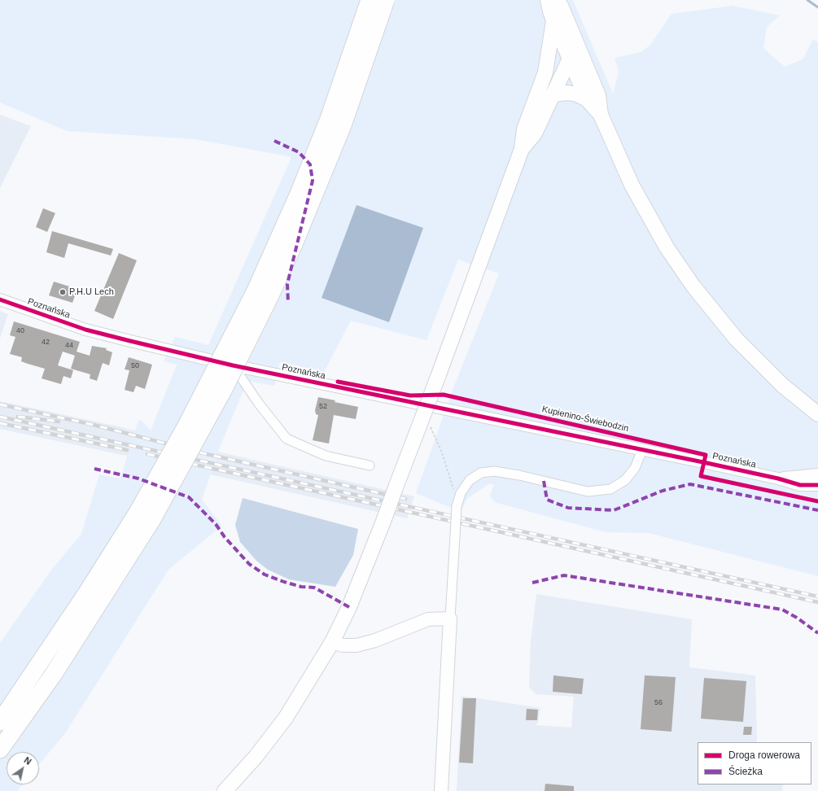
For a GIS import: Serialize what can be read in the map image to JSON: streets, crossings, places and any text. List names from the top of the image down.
{
  "streets": {
    "street": ["Poznańska"],
    "cycle path": ["Kupienino-Świebodzin"]
  },
  "places": ["P.H.U Lech"],
  "house_numbers": [
    "40",
    "42",
    "44",
    "50",
    "52",
    "56"
  ],
  "legend": ["Droga rowerowa", "Ścieżka"],
  "north": "top right"
}
